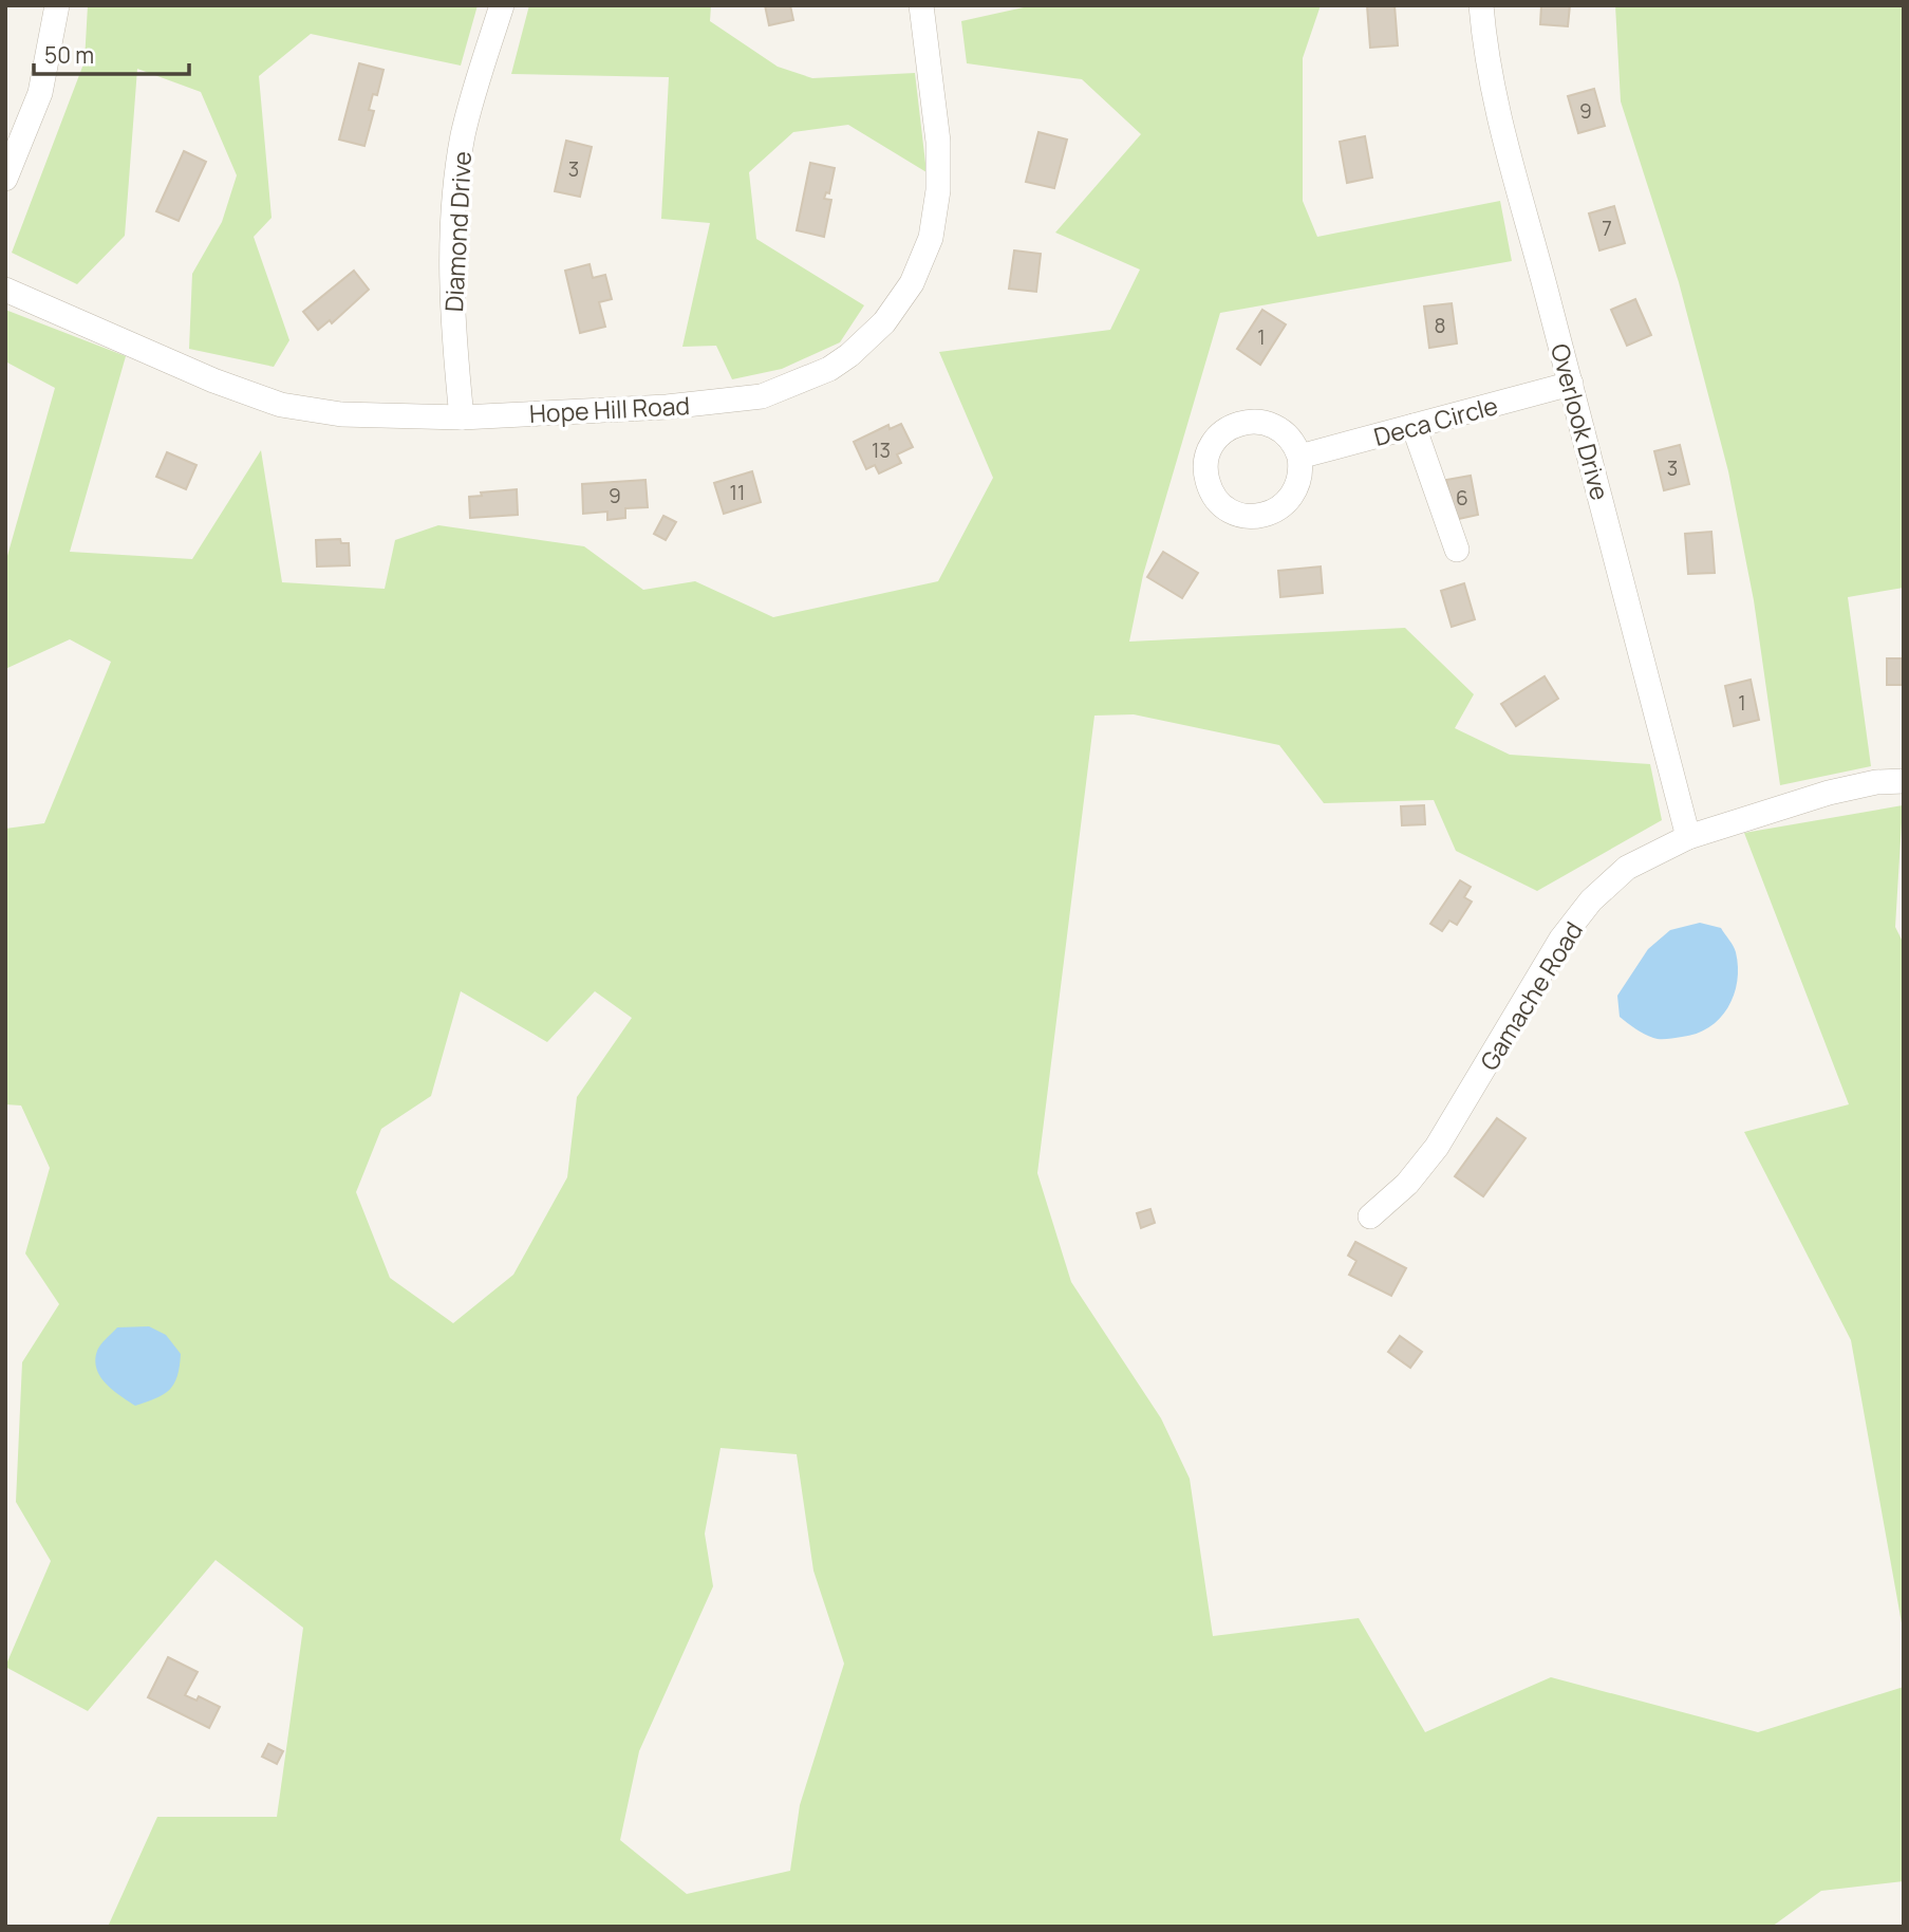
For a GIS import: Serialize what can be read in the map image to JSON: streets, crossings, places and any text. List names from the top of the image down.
{
  "streets": {
    "street": [
      "Diamond Drive",
      "Hope Hill Road",
      "Deca Circle",
      "Overlook Drive",
      "Gamache Road"
    ]
  },
  "crossings": [
    ["Diamond Drive", "Hope Hill Road"],
    ["Deca Circle", "Overlook Drive"],
    ["Overlook Drive", "Gamache Road"]
  ],
  "house_numbers": [
    "9",
    "3",
    "7",
    "8",
    "1",
    "13",
    "3",
    "11",
    "9",
    "6",
    "1"
  ],
  "scale_bar": "50 m"
}
